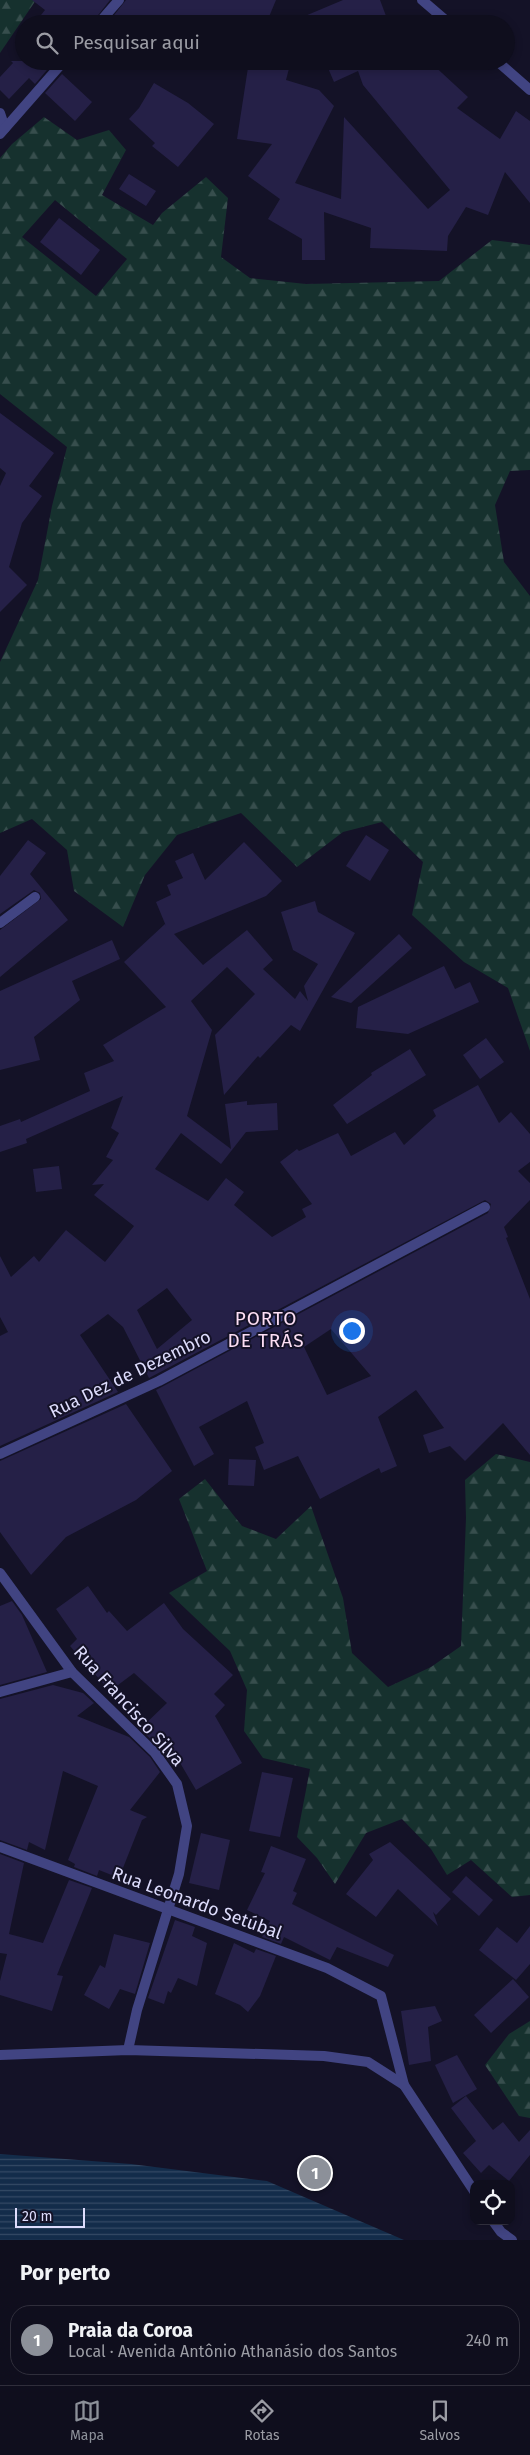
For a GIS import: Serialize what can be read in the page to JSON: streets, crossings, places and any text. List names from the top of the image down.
{
  "streets": {
    "street": ["Rua Dez de Dezembro", "Rua Francisco Silva", "Rua Leonardo Setúbal"]
  },
  "crossings": [
    ["Rua Francisco Silva", "Rua Leonardo Setúbal"]
  ],
  "districts": ["PORTO DE TRÁS"],
  "scale_bar": "20 m",
  "page": {
    "search": "Pesquisar aqui",
    "pins": "1",
    "scale": "20 m",
    "heading": "Por perto",
    "list": [
      {
        "mark": "1",
        "name": "Praia da Coroa",
        "note": "Local · Avenida Antônio Athanásio dos Santos",
        "value": "240 m"
      }
    ],
    "nav": ["Mapa", "Rotas", "Salvos"]
  }
}
